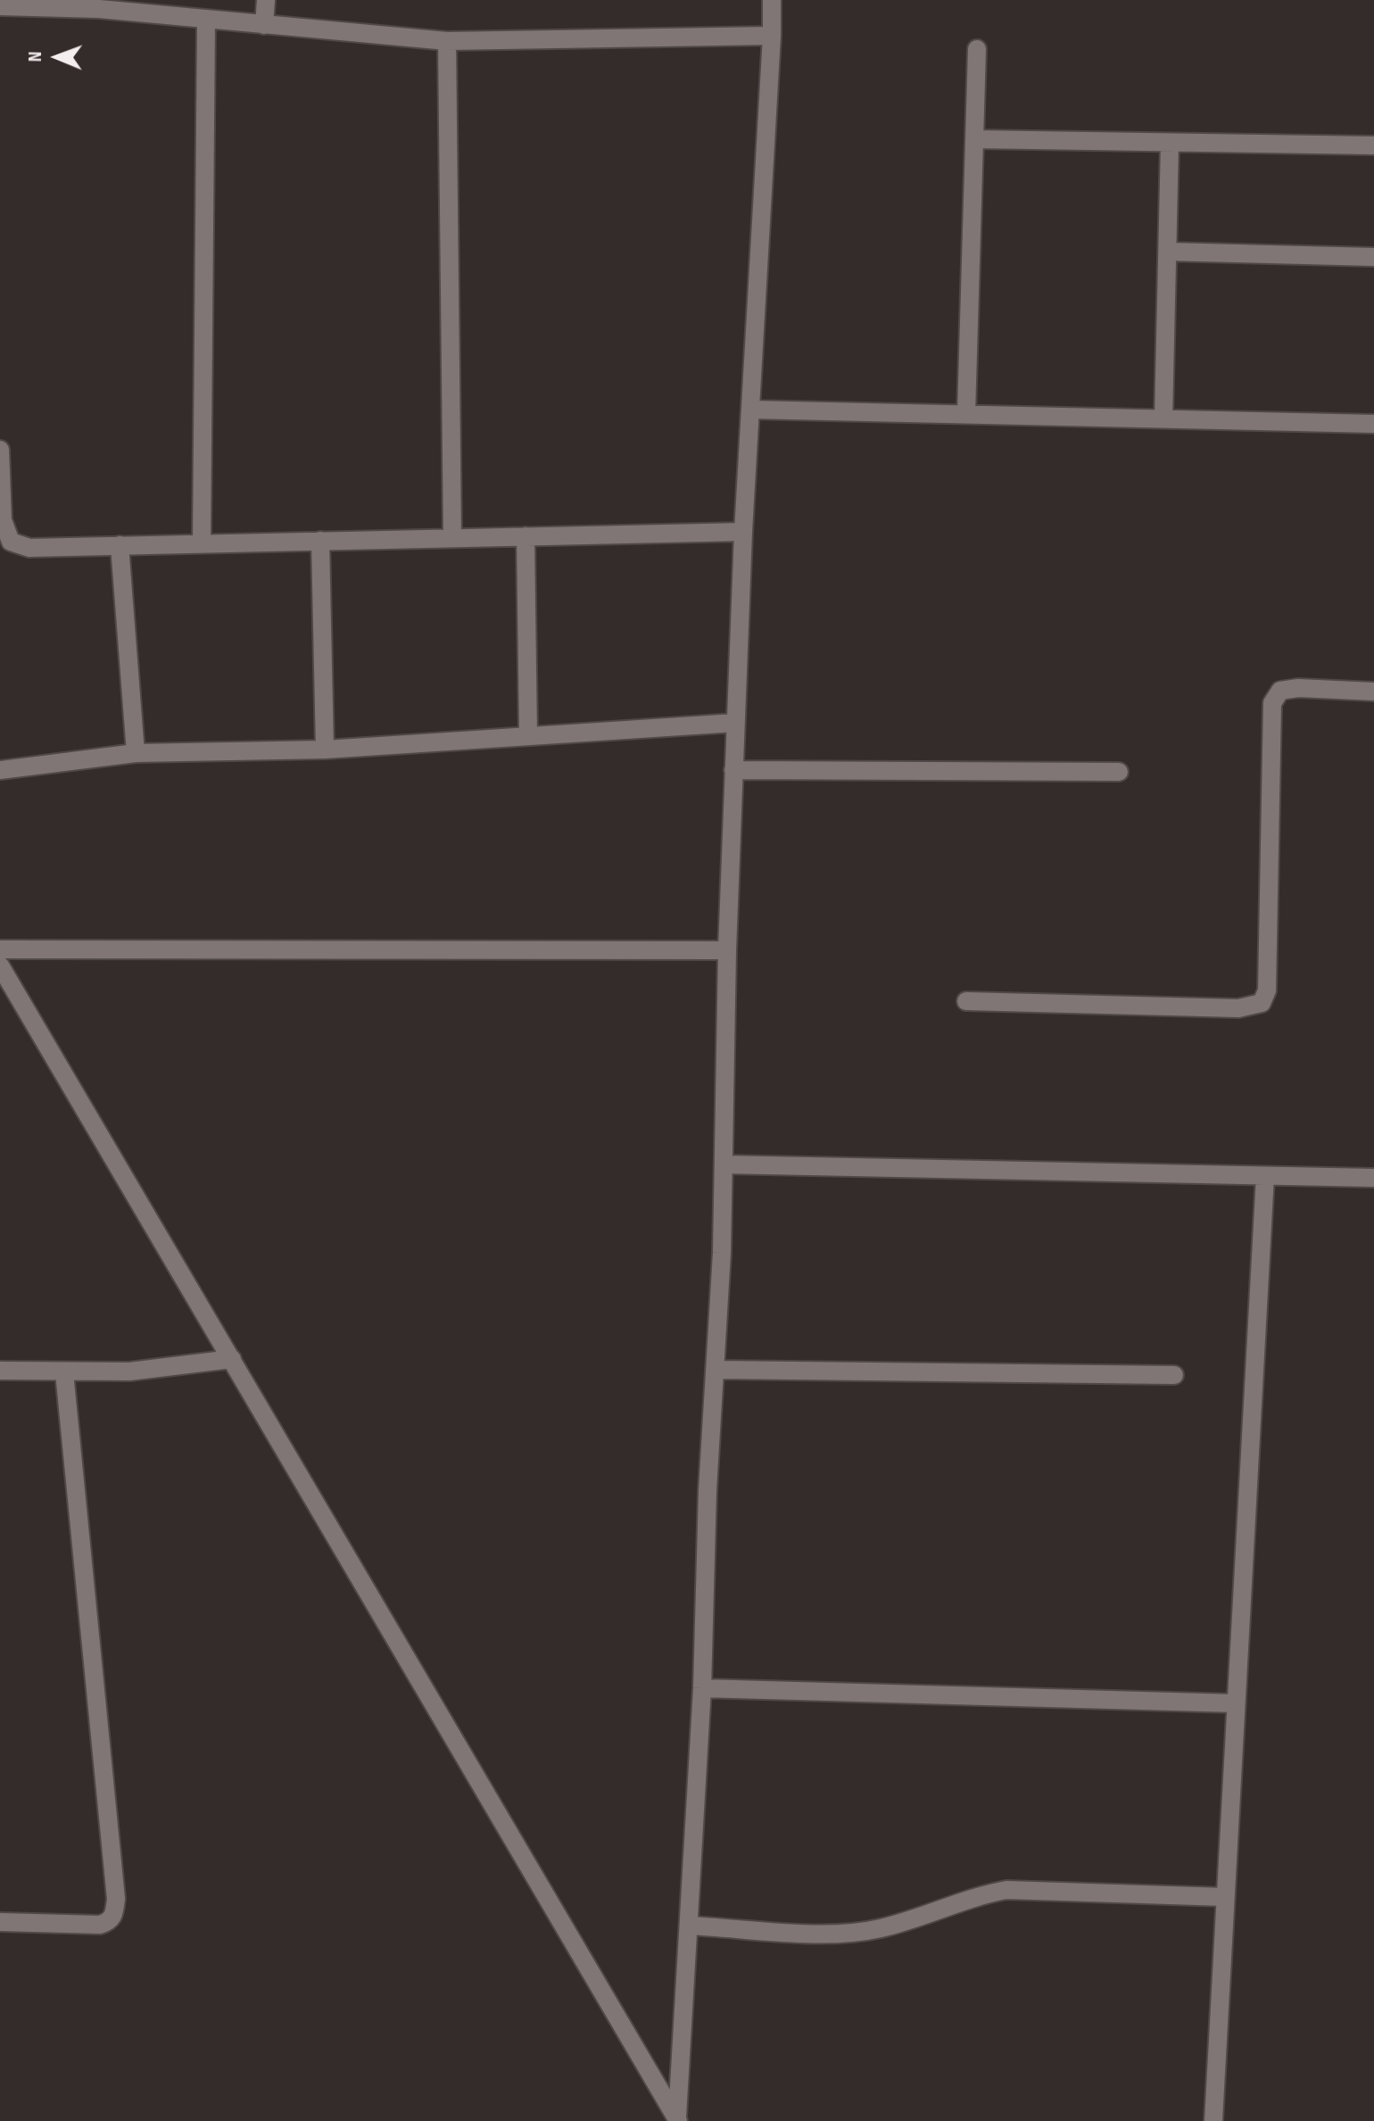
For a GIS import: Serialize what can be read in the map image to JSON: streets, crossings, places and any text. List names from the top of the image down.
{
  "north": "left"
}
